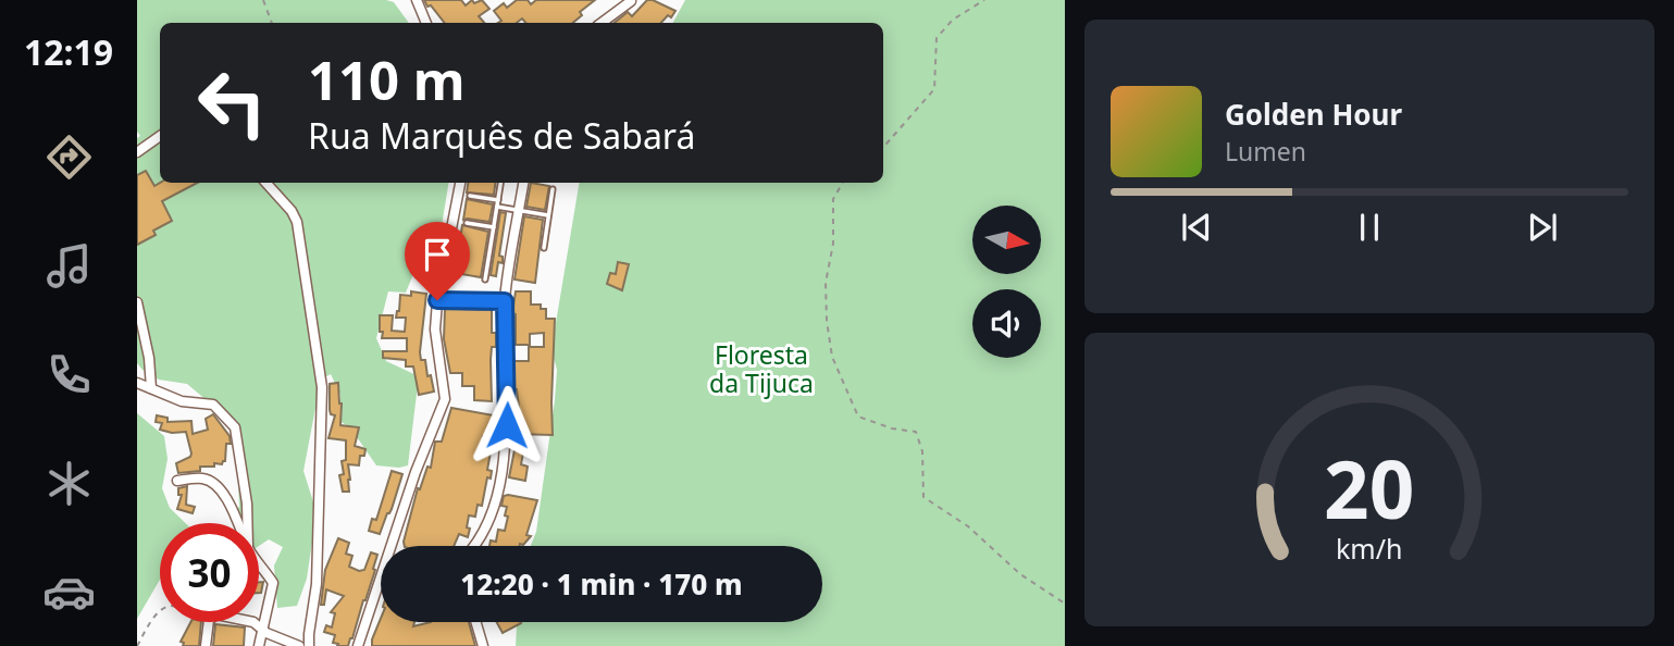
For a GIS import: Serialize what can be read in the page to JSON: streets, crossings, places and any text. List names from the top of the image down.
{
  "parks": ["Floresta da Tijuca"],
  "north": "right",
  "page": {
    "tabs": "12:19",
    "turn": ["110 m", "Rua Marquês de Sabará"],
    "song": ["Golden Hour", "Lumen"],
    "limit": "30",
    "trip": "12:20 · 1 min · 170 m",
    "gauge": ["20", "km/h"]
  }
}
